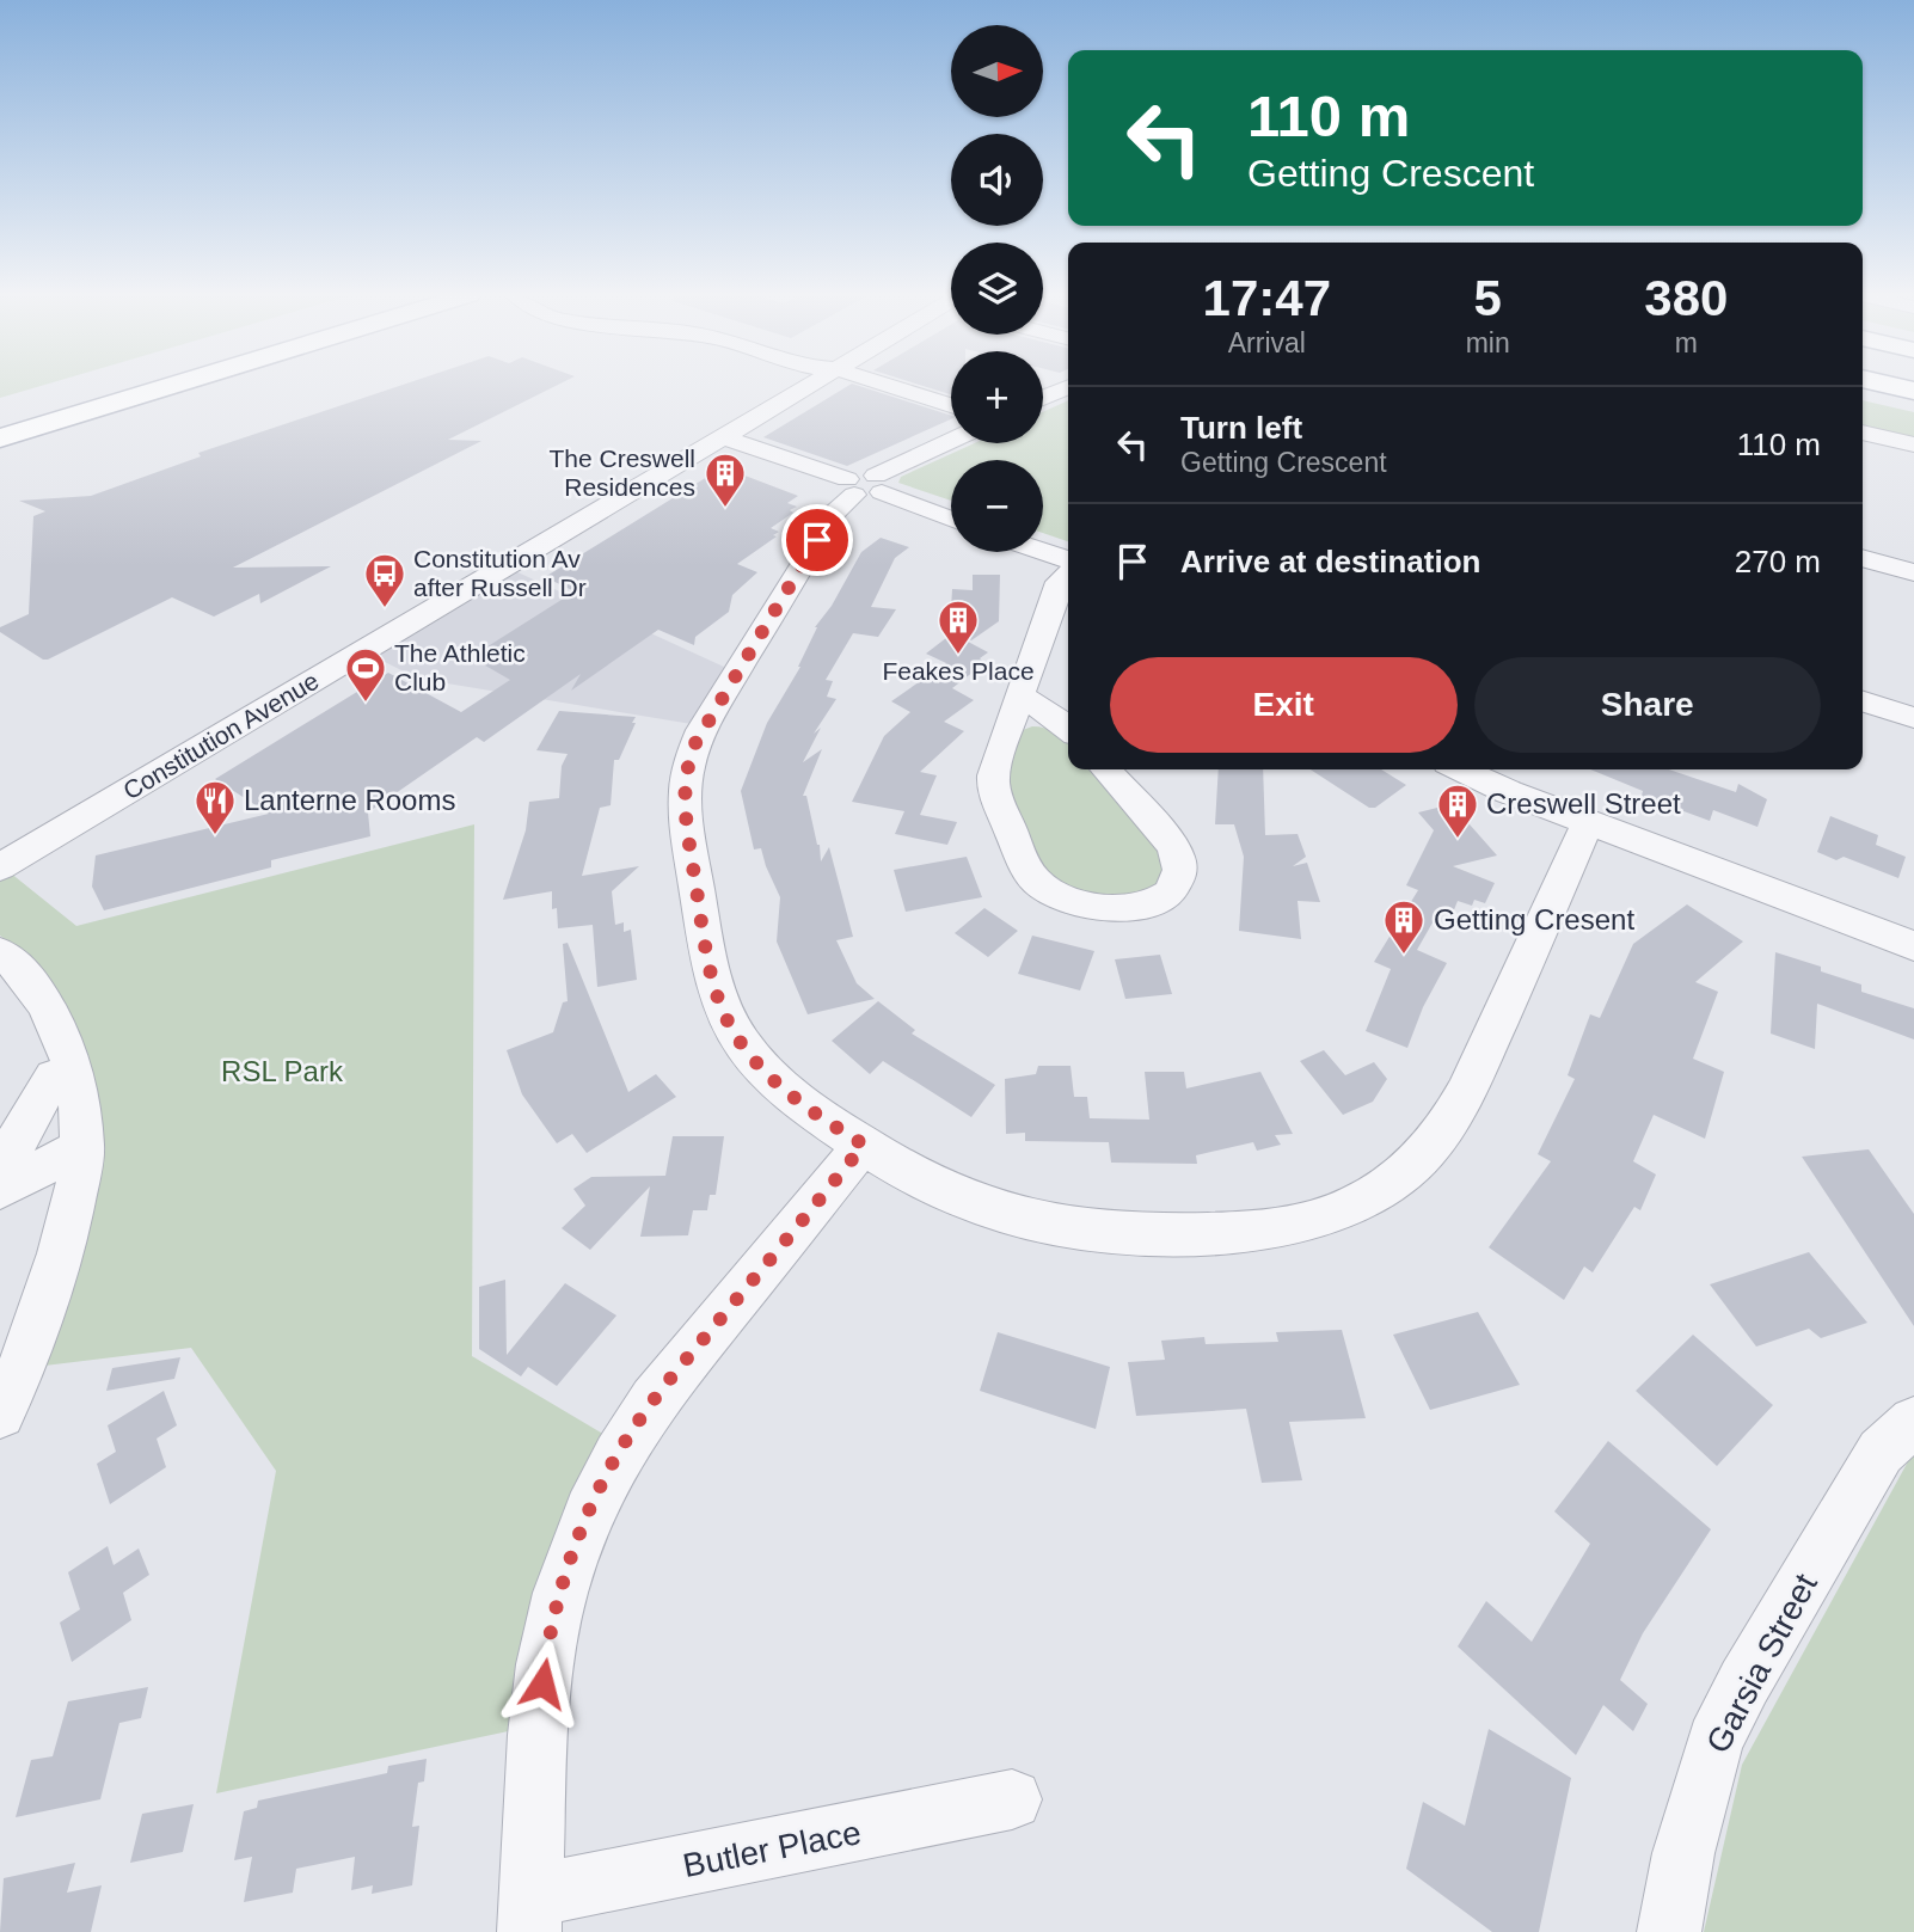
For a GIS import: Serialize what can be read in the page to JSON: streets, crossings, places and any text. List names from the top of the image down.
{
  "streets": {
    "street": ["Constitution Avenue", "Garsia Street", "Butler Place"]
  },
  "parks": ["RSL Park"],
  "places": {
    "building": [
      "The Creswell Residences",
      "Feakes Place",
      "Creswell Street",
      "Getting Cresent"
    ],
    "bus stop": ["Constitution Av after Russell Dr"],
    "sports": ["The Athletic Club"],
    "restaurant": ["Lanterne Rooms"]
  },
  "north": "right",
  "page": {
    "map_buttons": ["+", "−"],
    "turn": ["110 m", "Getting Crescent"],
    "eta": [
      "17:47",
      "Arrival",
      "5",
      "min",
      "380",
      "m"
    ],
    "list": [
      {
        "name": "Turn left",
        "note": "Getting Crescent",
        "value": "110 m"
      },
      {
        "name": "Arrive at destination",
        "value": "270 m"
      }
    ],
    "buttons": ["Exit", "Share"]
  }
}
